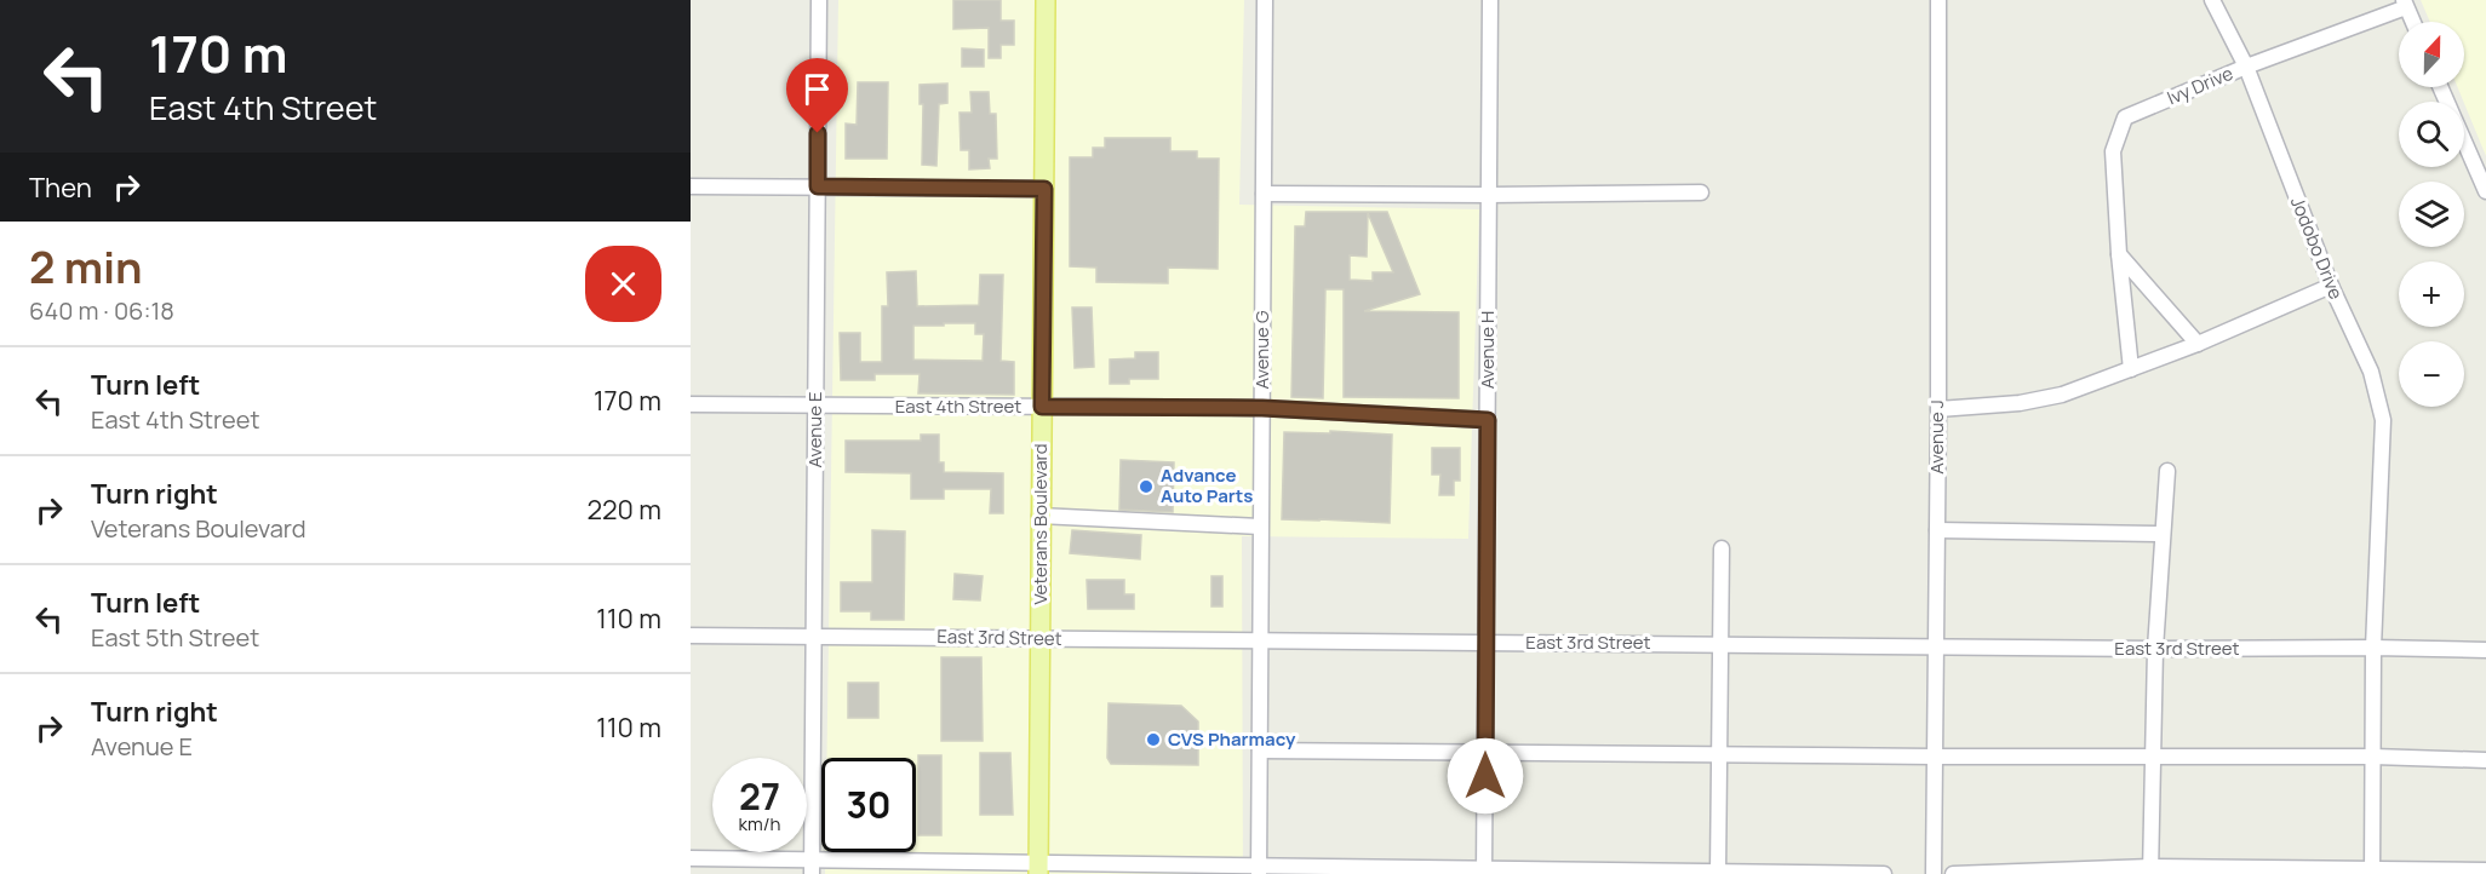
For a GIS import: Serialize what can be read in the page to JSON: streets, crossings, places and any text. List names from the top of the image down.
{
  "streets": {
    "main road": ["Veterans Boulevard"],
    "street": [
      "Ivy Drive",
      "Jodobo Drive",
      "Avenue G",
      "Avenue H",
      "East 4th Street",
      "Avenue E",
      "Avenue J",
      "East 3rd Street"
    ]
  },
  "crossings": [
    ["Ivy Drive", "Jodobo Drive"],
    ["Jodobo Drive", "East 3rd Street"],
    ["Avenue G", "East 4th Street"],
    ["Avenue G", "East 3rd Street"],
    ["Avenue H", "East 4th Street"],
    ["Avenue H", "East 3rd Street"],
    ["East 4th Street", "Avenue E"],
    ["East 4th Street", "Veterans Boulevard"],
    ["Avenue E", "East 3rd Street"],
    ["Avenue J", "East 3rd Street"],
    ["Veterans Boulevard", "East 3rd Street"]
  ],
  "places": ["Advance Auto Parts", "CVS Pharmacy"],
  "north": "top",
  "page": {
    "turn": ["170 m", "East 4th Street"],
    "map_buttons": ["+", "−"],
    "then": "Then",
    "heading": ["2 min", "640 m · 06:18"],
    "list": [
      {
        "name": "Turn left",
        "note": "East 4th Street",
        "value": "170 m"
      },
      {
        "name": "Turn right",
        "note": "Veterans Boulevard",
        "value": "220 m"
      },
      {
        "name": "Turn left",
        "note": "East 5th Street",
        "value": "110 m"
      },
      {
        "name": "Turn right",
        "note": "Avenue E",
        "value": "110 m"
      }
    ],
    "speed": "27 km/h",
    "limit": "30"
  }
}
